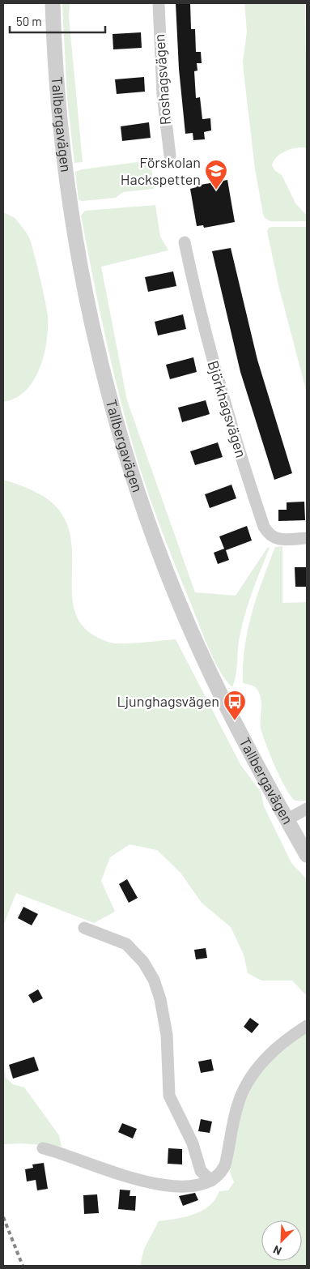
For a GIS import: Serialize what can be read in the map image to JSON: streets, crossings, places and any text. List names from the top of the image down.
{
  "streets": {
    "street": ["Roshagsvägen", "Tallbergavägen", "Björkhagsvägen"]
  },
  "places": {
    "school or university": ["Förskolan Hackspetten"],
    "bus stop": ["Ljunghagsvägen"]
  },
  "scale_bar": "50 m",
  "north": "bottom left"
}
